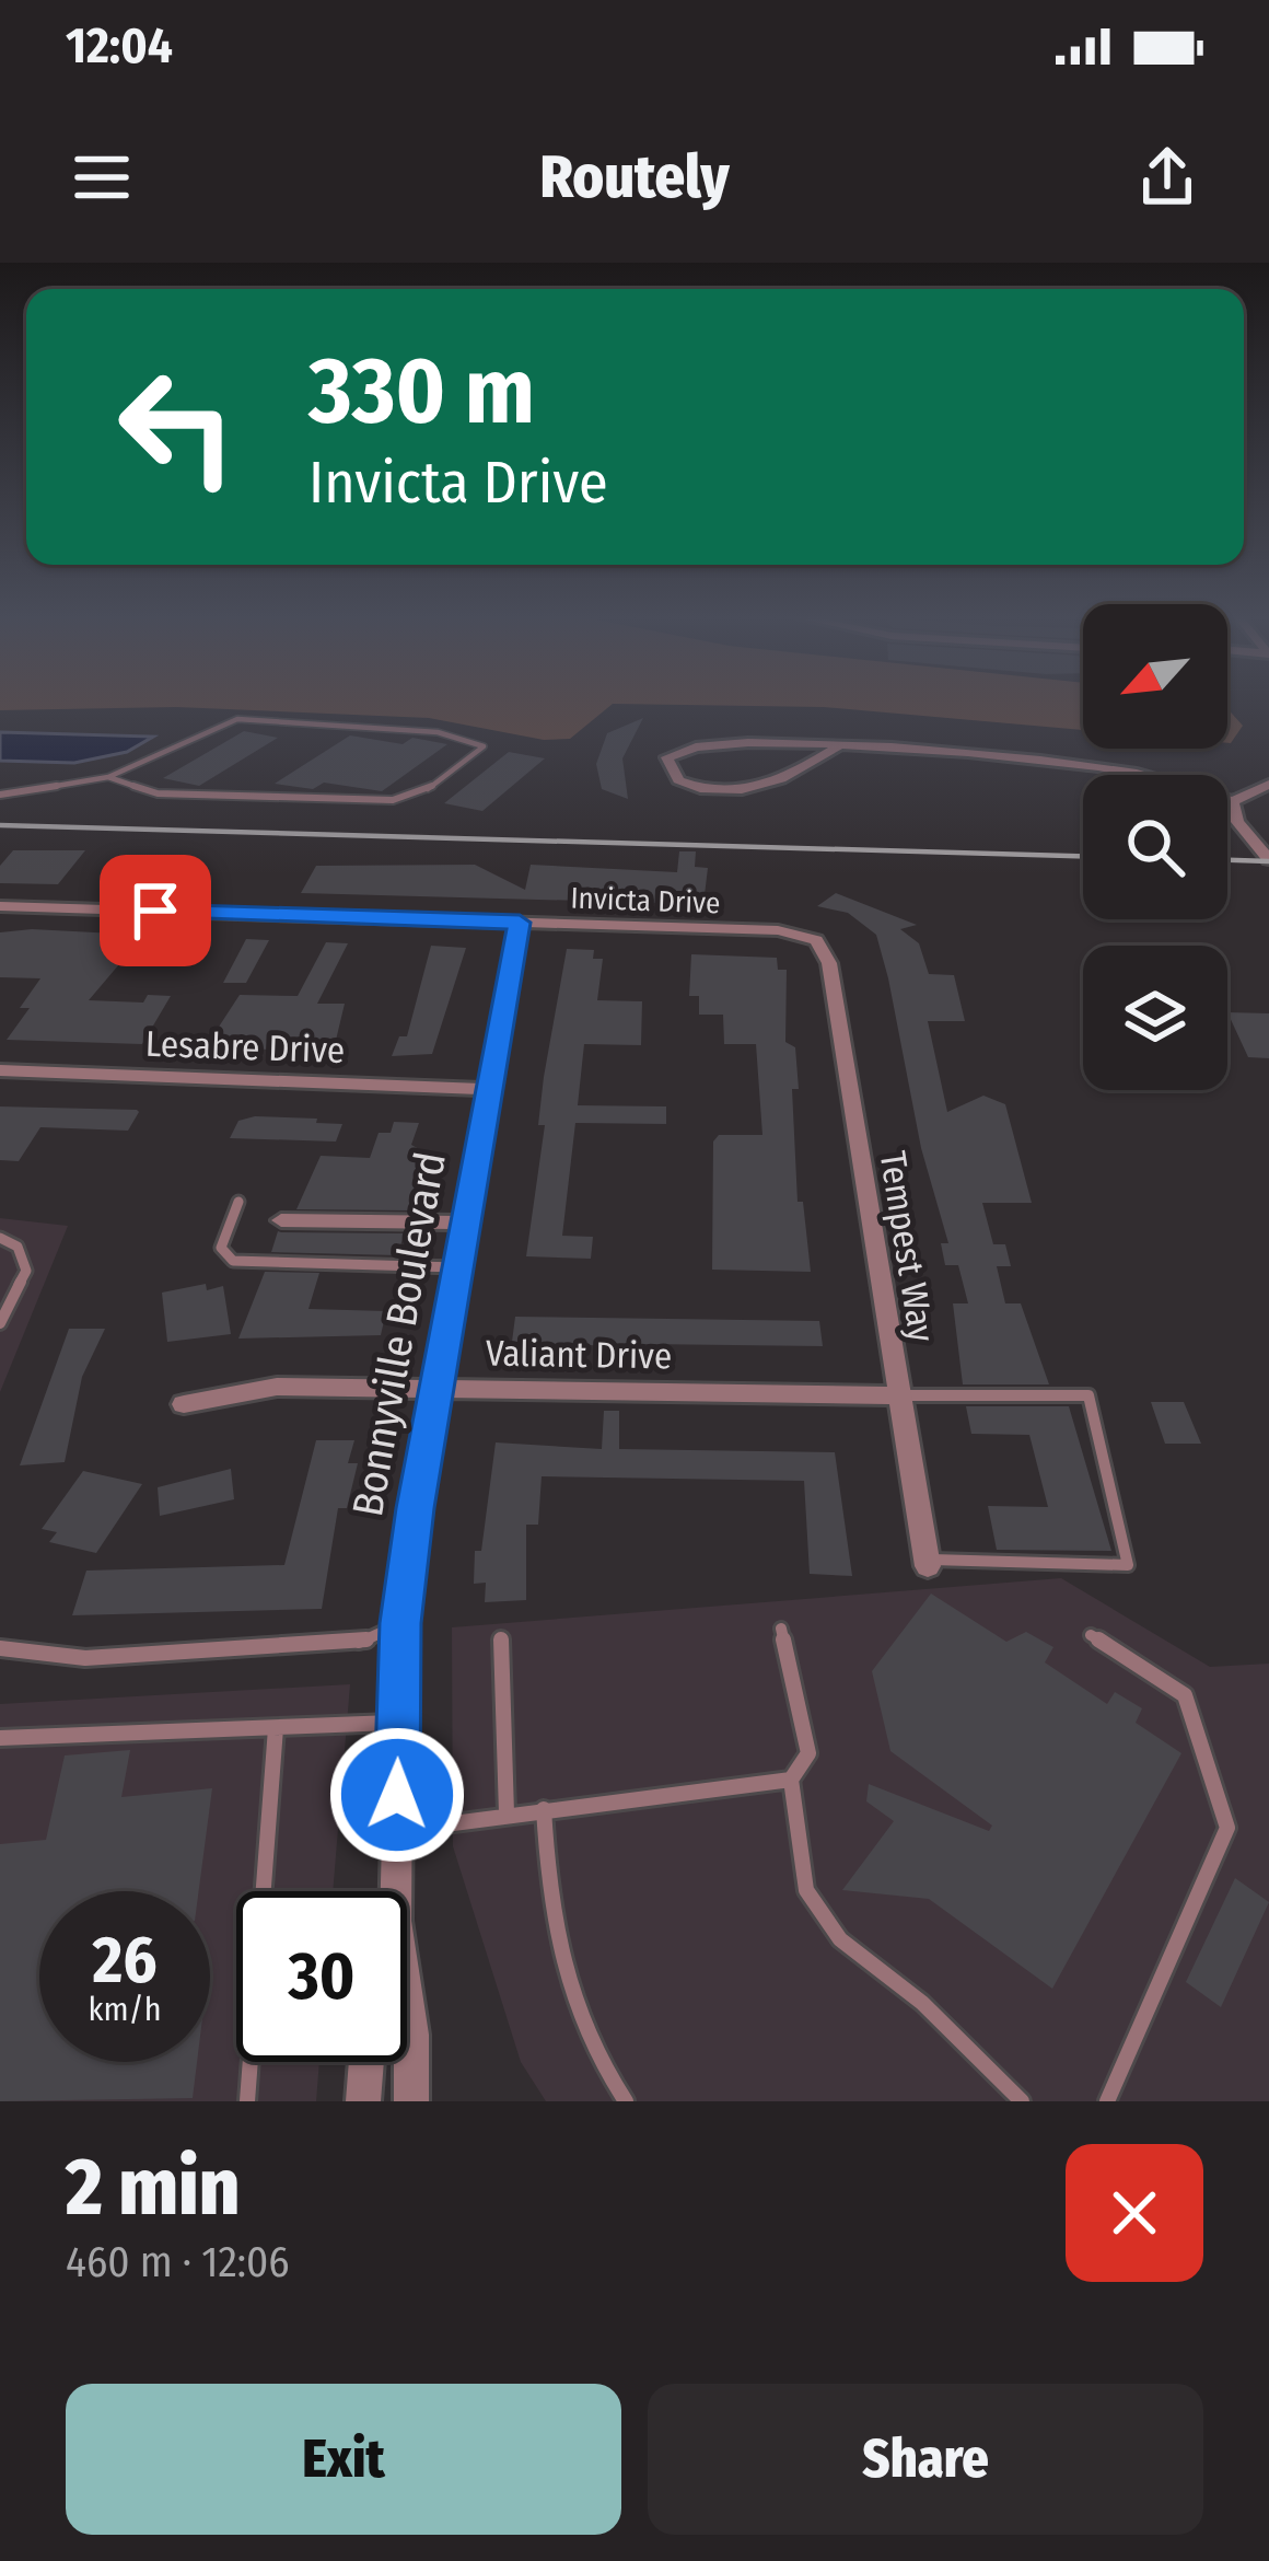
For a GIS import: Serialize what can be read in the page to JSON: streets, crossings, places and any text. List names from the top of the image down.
{
  "streets": {
    "street": [
      "Invicta Drive",
      "Lesabre Drive",
      "Tempest Way",
      "Bonnyville Boulevard",
      "Valiant Drive"
    ]
  },
  "crossings": [
    ["Invicta Drive", "Tempest Way"],
    ["Invicta Drive", "Bonnyville Boulevard"],
    ["Lesabre Drive", "Bonnyville Boulevard"],
    ["Tempest Way", "Valiant Drive"],
    ["Bonnyville Boulevard", "Valiant Drive"]
  ],
  "north": "bottom left",
  "page": {
    "status": "12:04",
    "header": "Routely",
    "turn": ["330 m", "Invicta Drive"],
    "speed": "26 km/h",
    "limit": "30",
    "heading": ["2 min", "460 m · 12:06"],
    "buttons": ["Exit", "Share"]
  }
}
